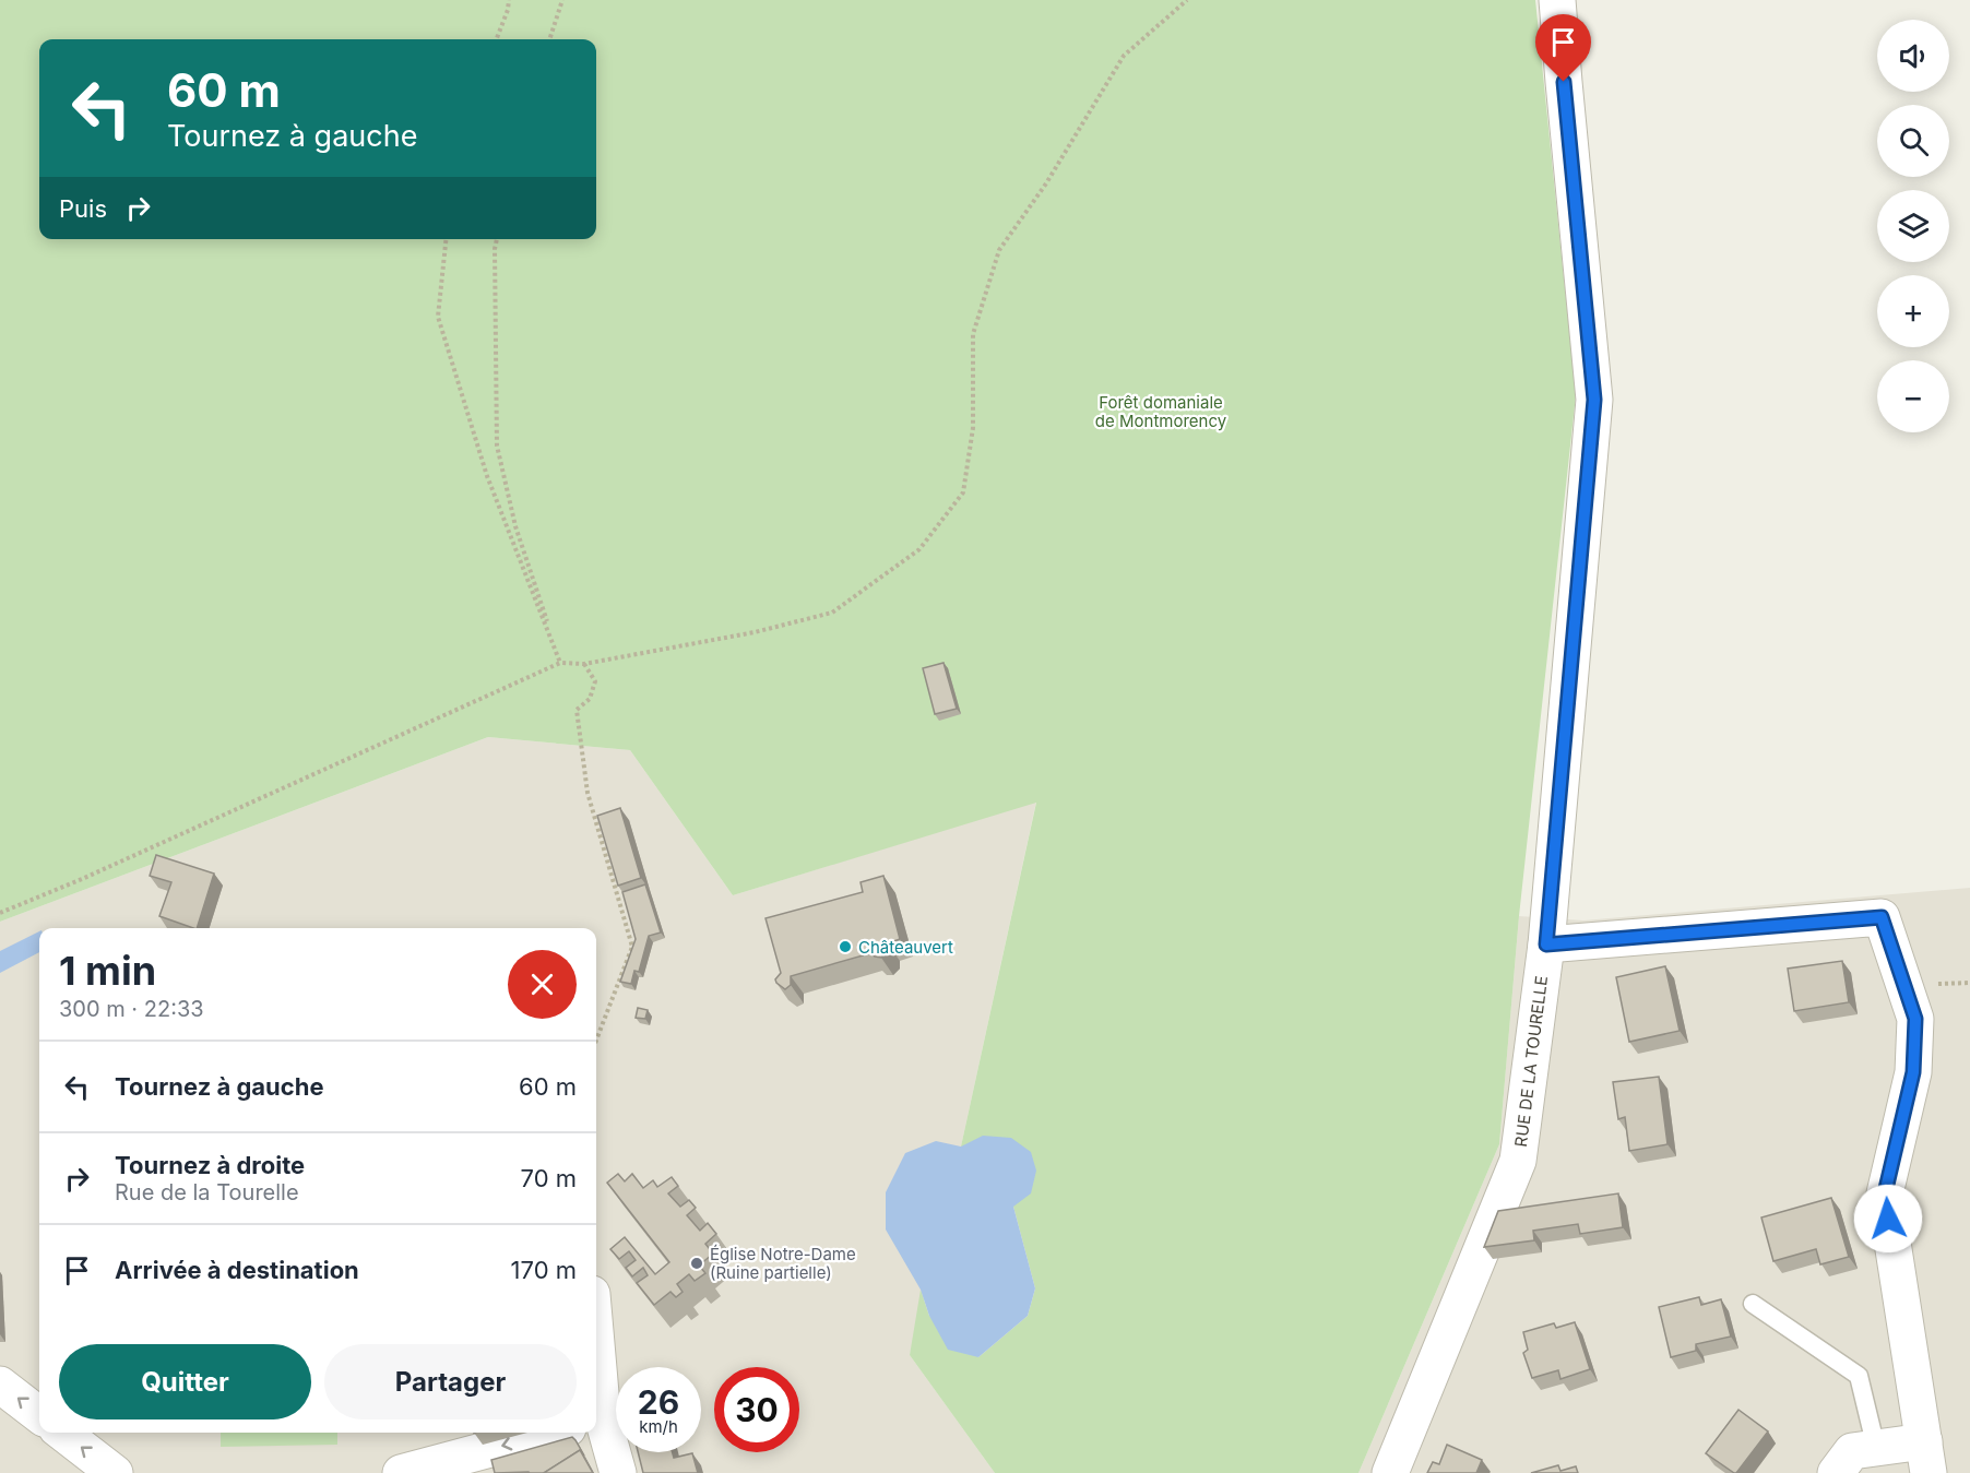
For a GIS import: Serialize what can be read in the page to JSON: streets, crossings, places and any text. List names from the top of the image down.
{
  "streets": {
    "street": ["RUE DE LA TOURELLE"]
  },
  "parks": ["Forêt domaniale de Montmorency"],
  "places": ["Châteauvert", "Église Notre-Dame (Ruine partielle)"],
  "page": {
    "map_buttons": ["+", "−"],
    "turn": ["60 m", "Tournez à gauche"],
    "then": "Puis",
    "heading": ["1 min", "300 m · 22:33"],
    "list": [
      {
        "name": "Tournez à gauche",
        "value": "60 m"
      },
      {
        "name": "Tournez à droite",
        "note": "Rue de la Tourelle",
        "value": "70 m"
      },
      {
        "name": "Arrivée à destination",
        "value": "170 m"
      }
    ],
    "buttons": ["Quitter", "Partager"],
    "speed": "26 km/h",
    "limit": "30"
  }
}
